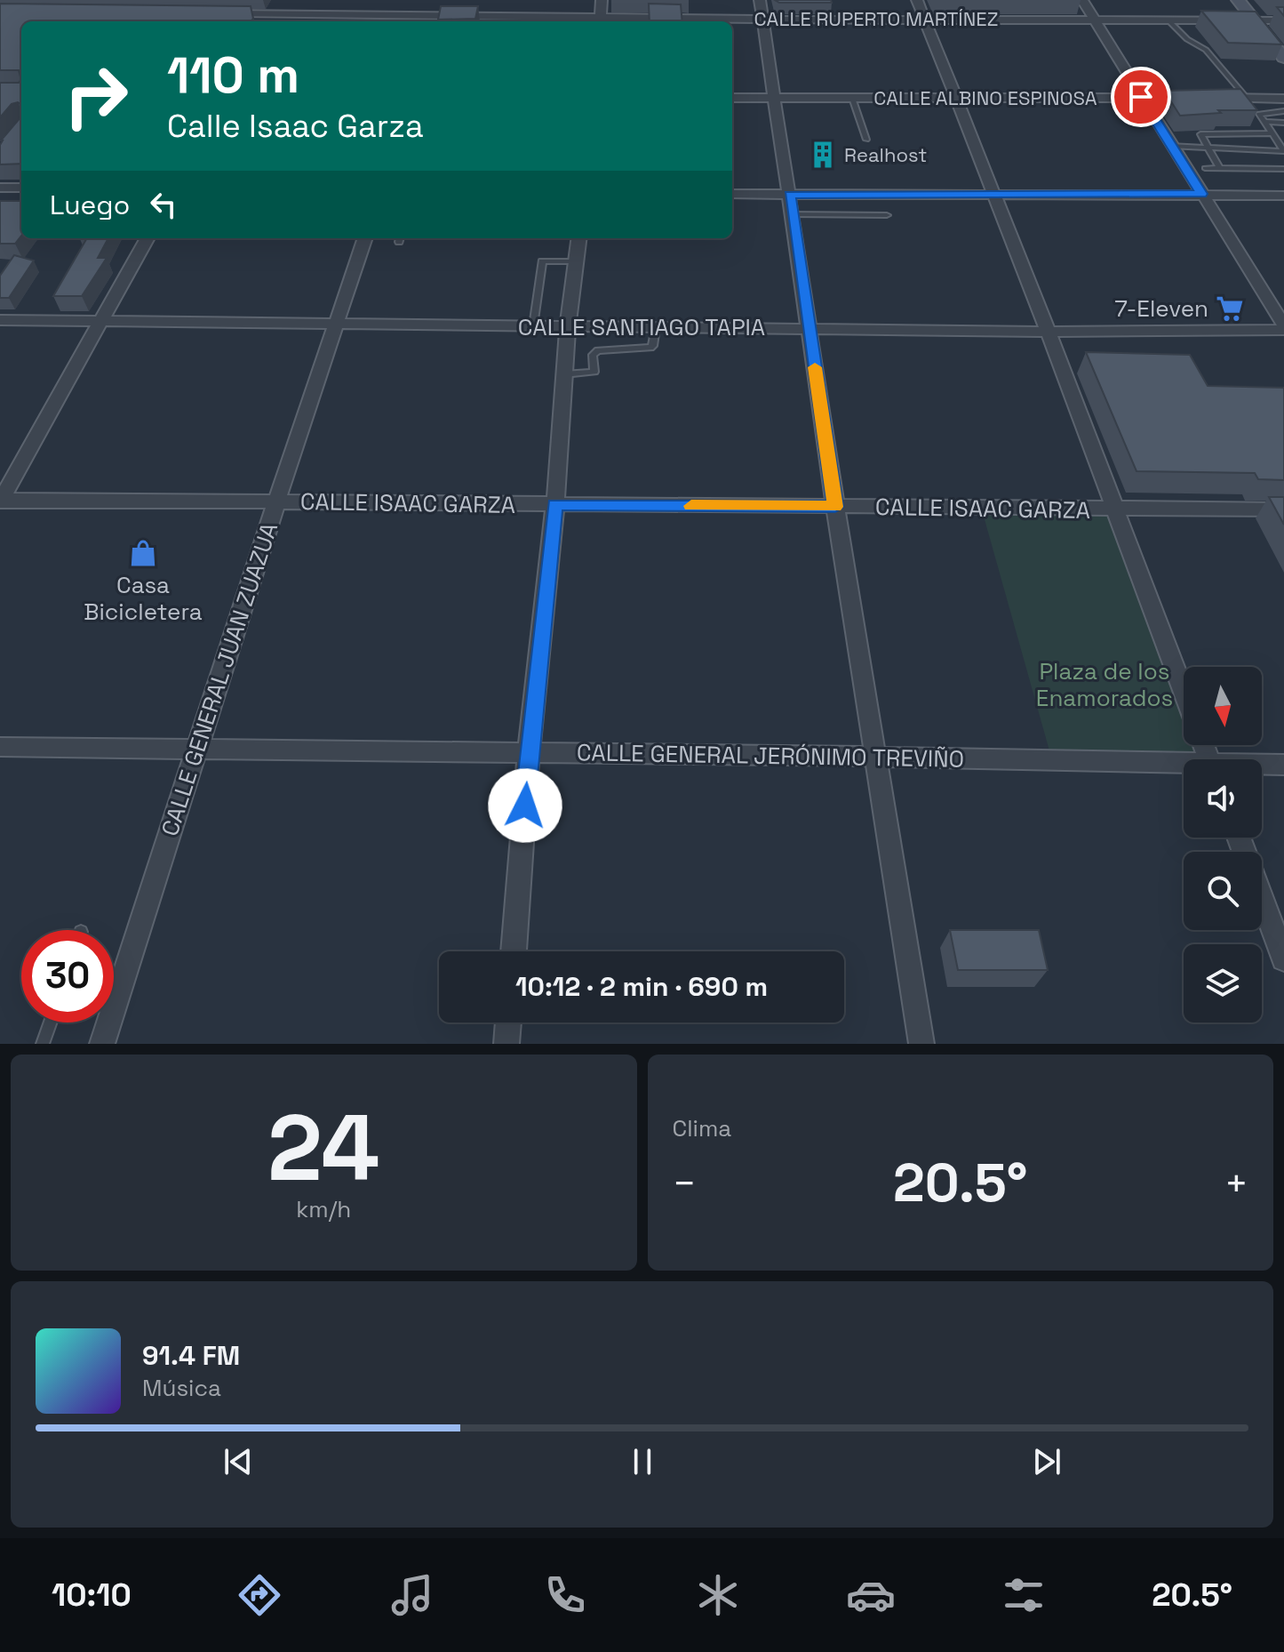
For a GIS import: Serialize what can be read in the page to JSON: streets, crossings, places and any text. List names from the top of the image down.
{
  "streets": {
    "street": [
      "CALLE RUPERTO MARTÍNEZ",
      "CALLE ALBINO ESPINOSA",
      "CALLE SANTIAGO TAPIA",
      "CALLE ISAAC GARZA",
      "CALLE GENERAL JUAN ZUAZUA",
      "CALLE GENERAL JERÓNIMO TREVIÑO"
    ]
  },
  "crossings": [
    ["CALLE SANTIAGO TAPIA", "CALLE GENERAL JUAN ZUAZUA"],
    ["CALLE ISAAC GARZA", "CALLE GENERAL JUAN ZUAZUA"],
    ["CALLE GENERAL JUAN ZUAZUA", "CALLE GENERAL JERÓNIMO TREVIÑO"]
  ],
  "parks": ["Plaza de los Enamorados"],
  "places": {
    "building": ["Realhost"],
    "supermarket": ["7-Eleven"],
    "shop": ["Casa Bicicletera"]
  },
  "north": "bottom",
  "page": {
    "turn": ["110 m", "Calle Isaac Garza"],
    "then": "Luego",
    "limit": "30",
    "trip": "10:12 · 2 min · 690 m",
    "tile": [
      ["24", "km/h"],
      "Clima"
    ],
    "heat": ["−", "20.5°", "+"],
    "song": ["91.4 FM", "Música"],
    "tabs": ["10:10", "20.5°"]
  }
}
